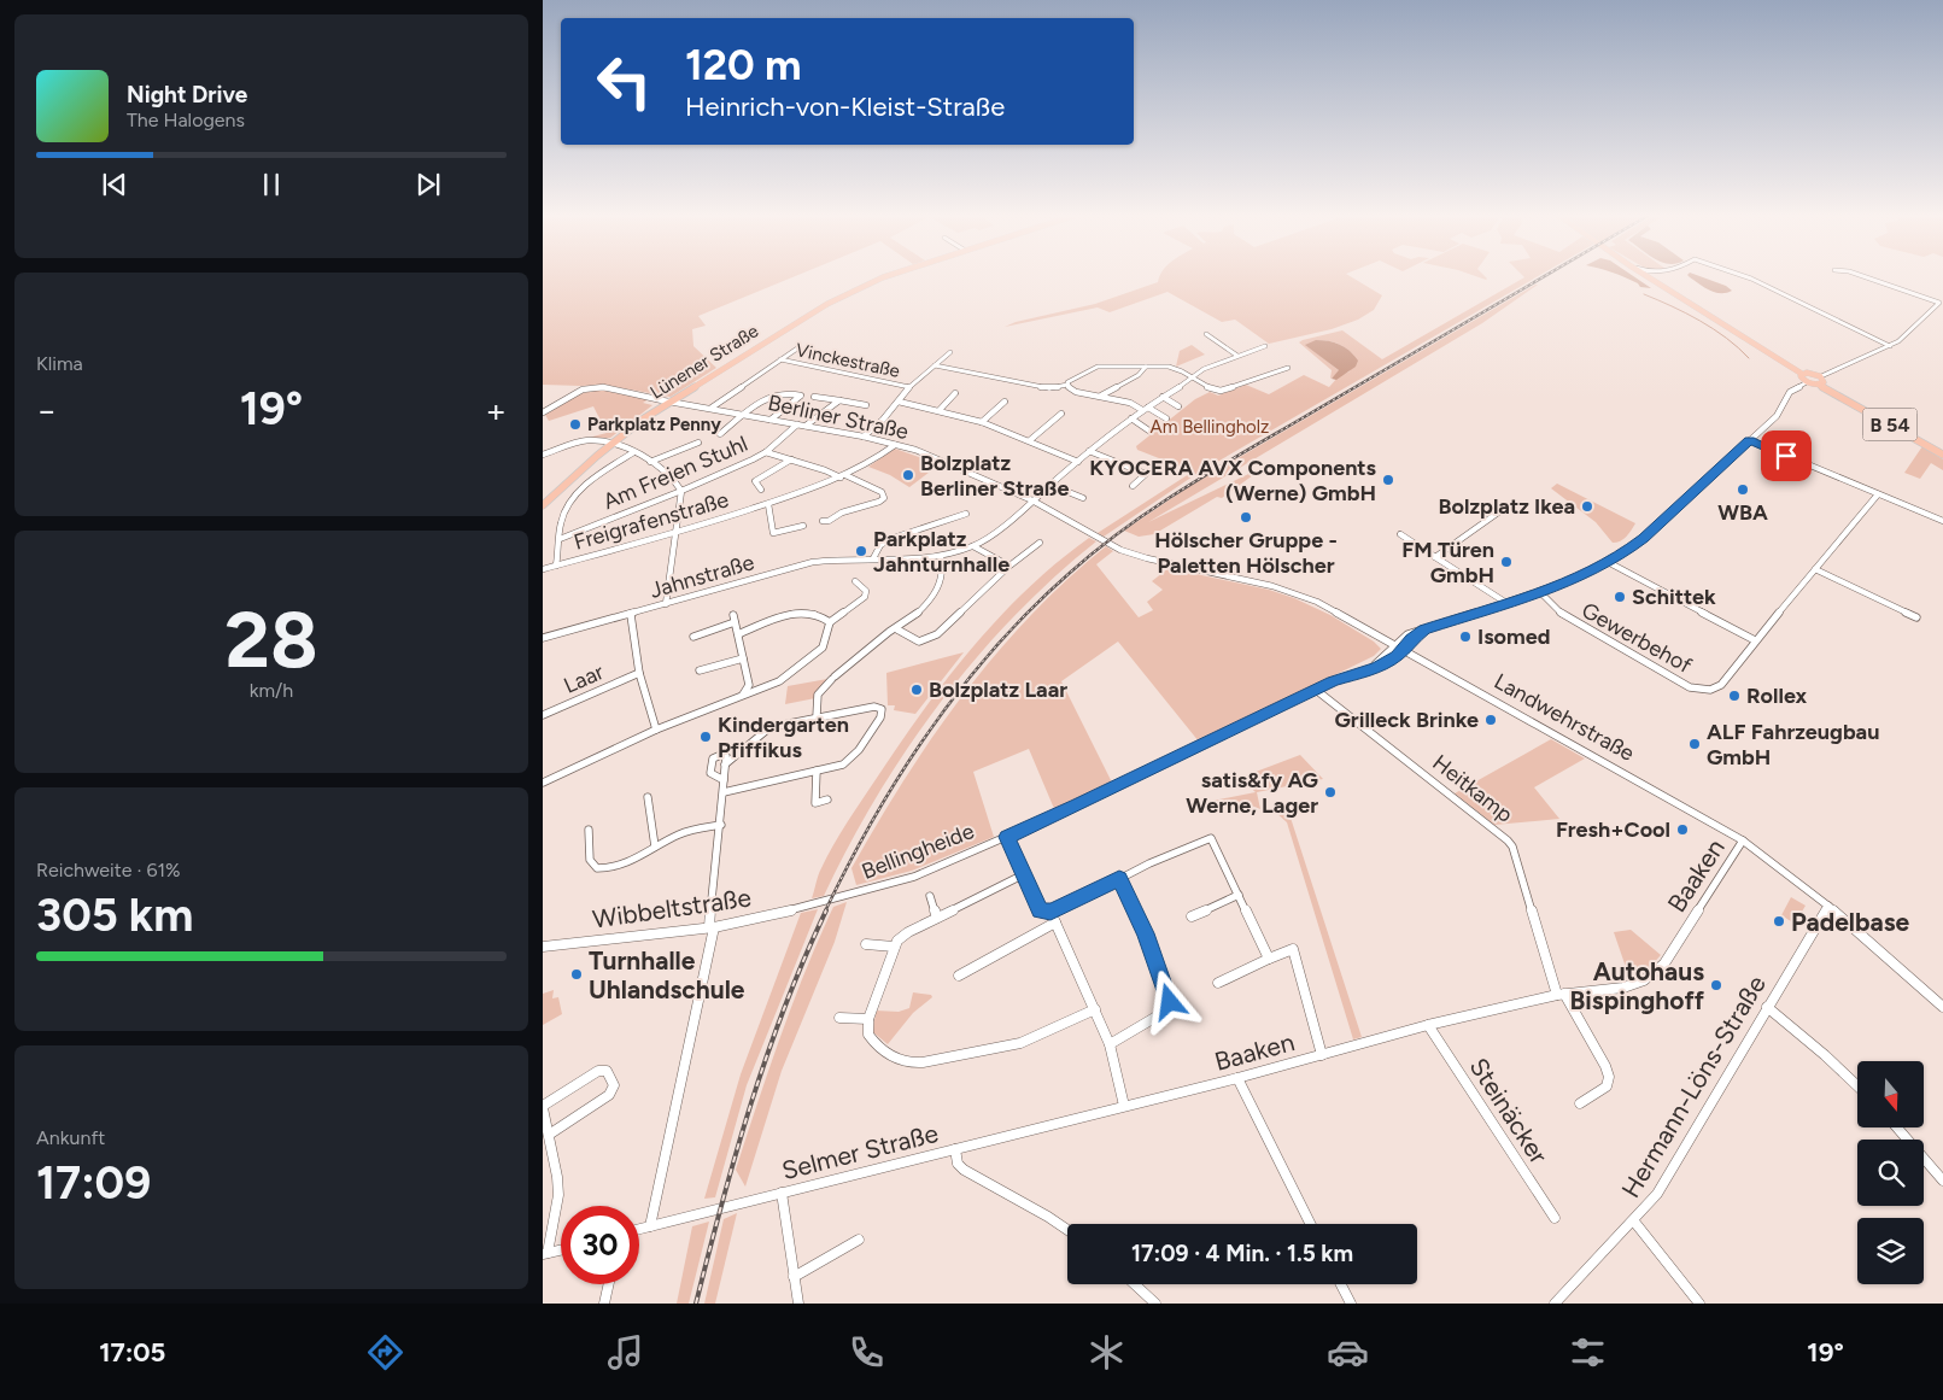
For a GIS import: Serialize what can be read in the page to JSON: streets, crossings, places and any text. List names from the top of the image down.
{
  "streets": {
    "main road": ["Lünener Straße", "B 54"],
    "street": [
      "Vinckestraße",
      "Berliner Straße",
      "Am Freien Stuhl",
      "Freigrafenstraße",
      "Jahnstraße",
      "Gewerbehof",
      "Laar",
      "Landwehrstraße",
      "Heitkamp",
      "Bellingheide",
      "Baaken",
      "Wibbeltstraße",
      "Hermann-Löns-Straße",
      "Steinäcker",
      "Selmer Straße"
    ]
  },
  "crossings": [
    ["Lünener Straße", "Berliner Straße"],
    ["Berliner Straße", "Am Freien Stuhl"],
    ["Berliner Straße", "Freigrafenstraße"],
    ["Berliner Straße", "Jahnstraße"],
    ["Berliner Straße", "Landwehrstraße"],
    ["Gewerbehof", "Bellingheide"],
    ["Landwehrstraße", "Bellingheide"],
    ["Landwehrstraße", "Baaken"],
    ["Landwehrstraße", "Hermann-Löns-Straße"],
    ["Heitkamp", "Bellingheide"],
    ["Heitkamp", "Baaken"],
    ["Bellingheide", "Wibbeltstraße"],
    ["Baaken", "Steinäcker"],
    ["Baaken", "Selmer Straße"]
  ],
  "parks": ["Am Bellingholz"],
  "places": [
    "Parkplatz Penny",
    "Bolzplatz Berliner Straße",
    "KYOCERA AVX Components (Werne) GmbH",
    "WBA",
    "Bolzplatz Ikea",
    "Hölscher Gruppe - Paletten Hölscher",
    "Parkplatz Jahnturnhalle",
    "FM Türen GmbH",
    "Schittek",
    "Isomed",
    "Bolzplatz Laar",
    "Rollex",
    "Grilleck Brinke",
    "Kindergarten Pfiffikus",
    "ALF Fahrzeugbau GmbH",
    "satis&fy AG Werne, Lager",
    "Fresh+Cool",
    "Padelbase",
    "Turnhalle Uhlandschule",
    "Autohaus Bispinghoff"
  ],
  "north": "bottom",
  "page": {
    "turn": ["120 m", "Heinrich-von-Kleist-Straße"],
    "song": ["Night Drive", "The Halogens"],
    "tile": [
      "Klima",
      ["28", "km/h"],
      ["Reichweite · 61%", "305 km"],
      ["Ankunft", "17:09"]
    ],
    "heat": ["−", "19°", "+"],
    "limit": "30",
    "trip": "17:09 · 4 Min. · 1.5 km",
    "tabs": ["17:05", "19°"]
  }
}
